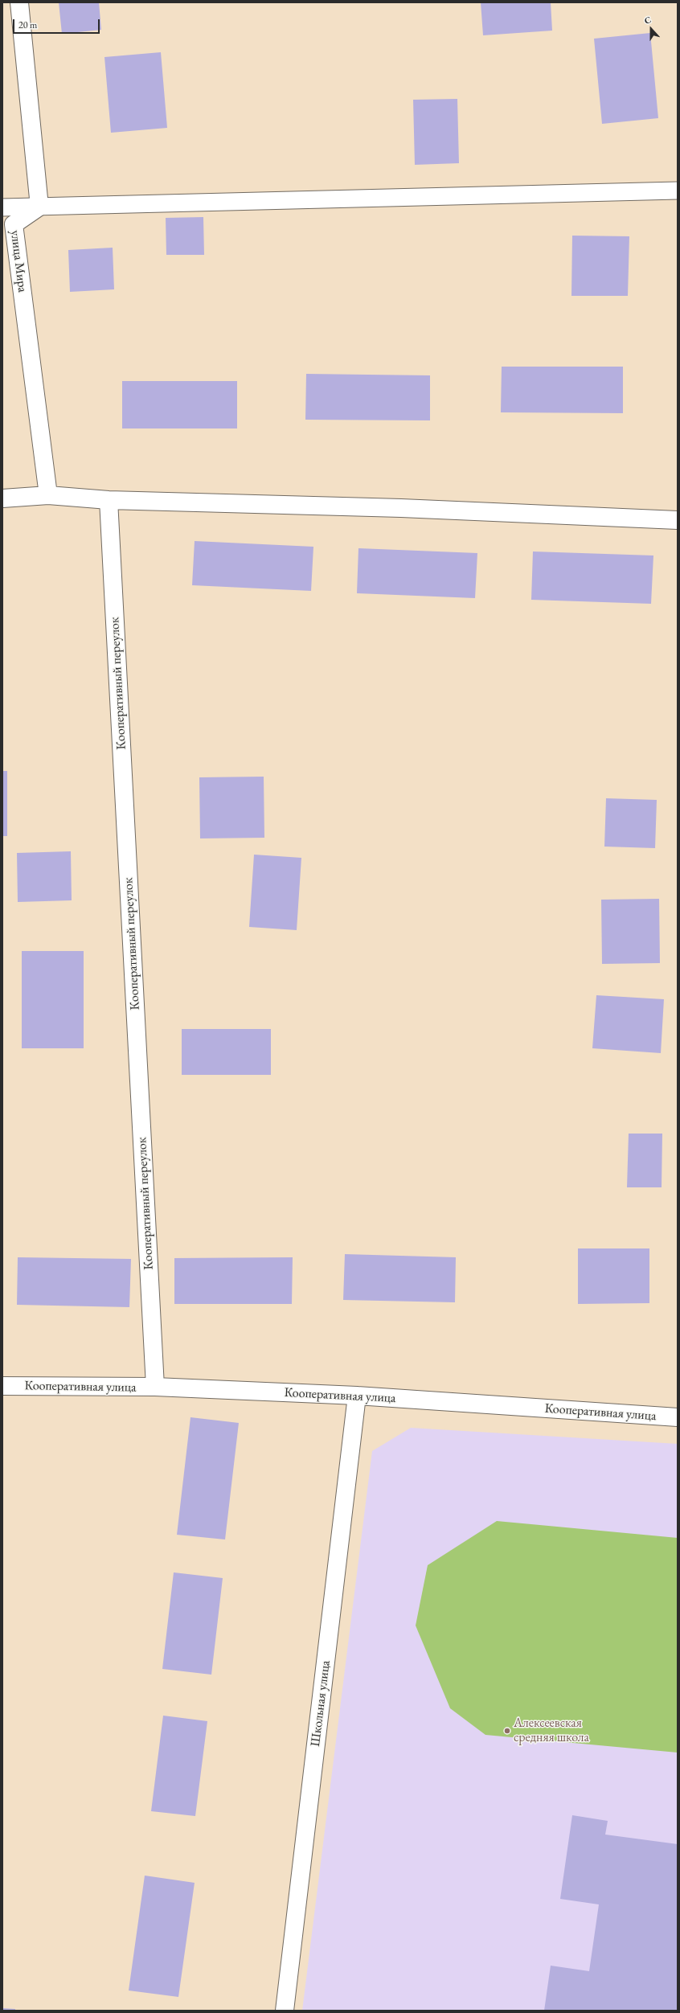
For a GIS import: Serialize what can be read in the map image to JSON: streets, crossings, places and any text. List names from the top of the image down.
{
  "streets": {
    "street": [
      "улица Мира",
      "Кооперативный переулок",
      "Кооперативная улица",
      "Школьная улица"
    ]
  },
  "crossings": [
    ["Кооперативный переулок", "Кооперативная улица"],
    ["Кооперативная улица", "Школьная улица"]
  ],
  "places": ["Алексеевская средняя школа"],
  "scale_bar": "20 m",
  "north": "top"
}
